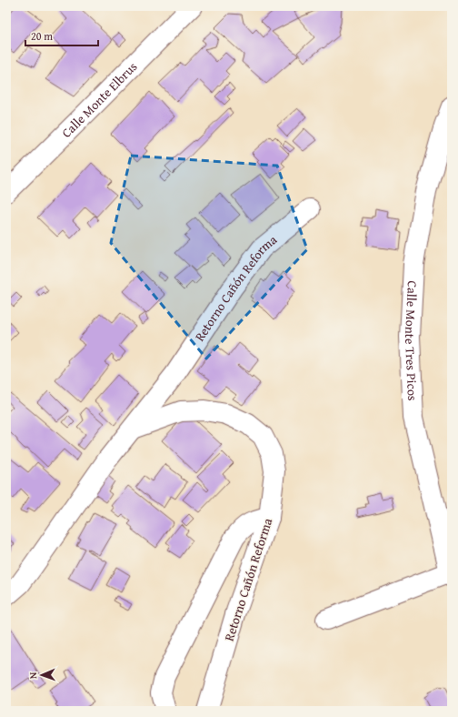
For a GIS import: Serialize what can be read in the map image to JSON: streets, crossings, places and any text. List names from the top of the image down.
{
  "streets": {
    "street": ["Calle Monte Elbrus", "Retorno Cañón Reforma", "Calle Monte Tres Picos"]
  },
  "scale_bar": "20 m",
  "north": "left"
}
